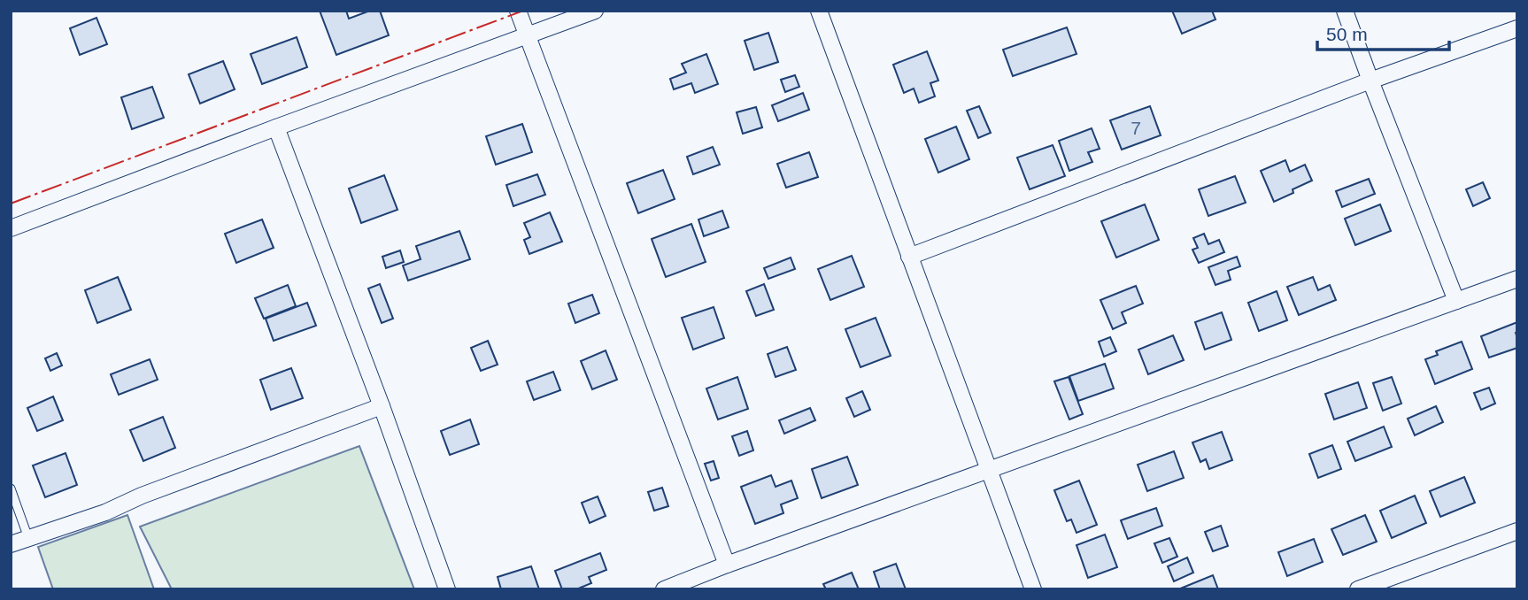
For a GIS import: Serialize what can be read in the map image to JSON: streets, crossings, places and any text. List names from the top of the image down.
{
  "house_numbers": ["7"],
  "scale_bar": "50 m"
}
